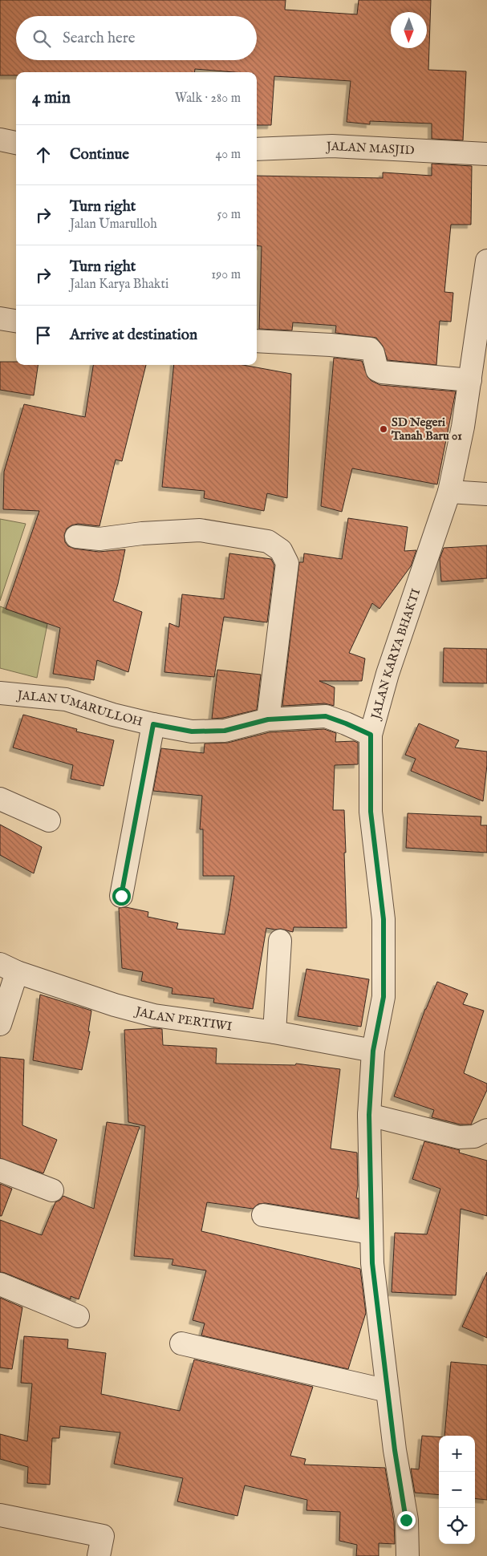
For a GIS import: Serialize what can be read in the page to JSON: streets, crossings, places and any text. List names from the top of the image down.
{
  "streets": {
    "street": [
      "JALAN MASJID",
      "JALAN KARYA BHAKTI",
      "JALAN UMARULLOH",
      "JALAN PERTIWI"
    ]
  },
  "crossings": [
    ["JALAN KARYA BHAKTI", "JALAN UMARULLOH"],
    ["JALAN KARYA BHAKTI", "JALAN PERTIWI"]
  ],
  "places": ["SD Negeri Tanah Baru 01"],
  "north": "bottom",
  "page": {
    "search": "Search here",
    "heading": ["4 min", "Walk · 280 m"],
    "list": [
      ["Continue", "40 m"],
      ["Turn right", "Jalan Umarulloh", "50 m"],
      ["Turn right", "Jalan Karya Bhakti", "190 m"],
      "Arrive at destination"
    ],
    "map_buttons": ["+", "−"]
  }
}
